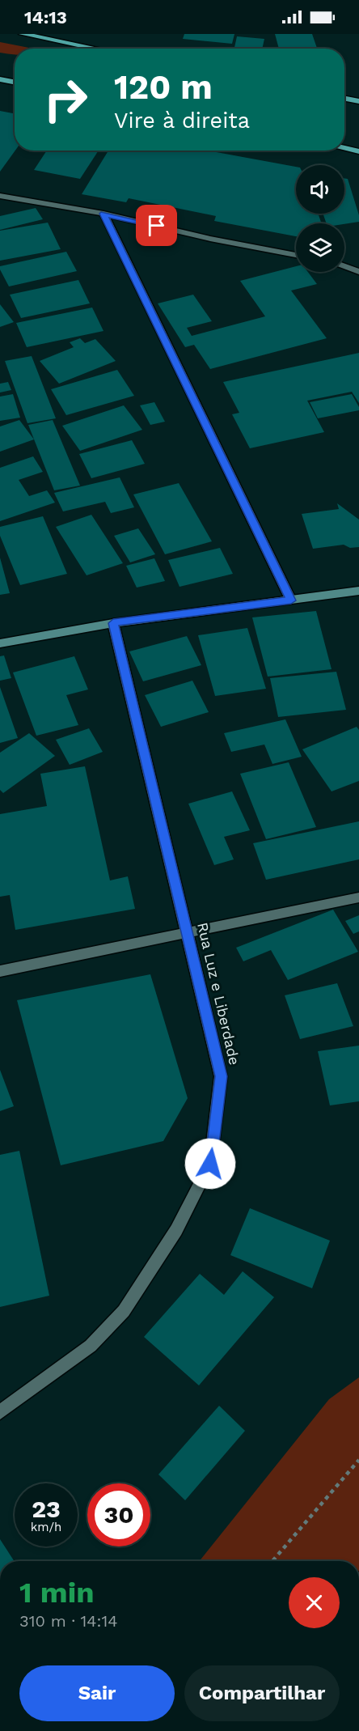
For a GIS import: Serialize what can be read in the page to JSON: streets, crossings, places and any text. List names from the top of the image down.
{
  "streets": {
    "street": ["Rua Luz e Liberdade"]
  },
  "page": {
    "status": "14:13",
    "turn": ["120 m", "Vire à direita"],
    "speed": "23 km/h",
    "limit": "30",
    "heading": ["1 min", "310 m · 14:14"],
    "buttons": ["Sair", "Compartilhar"]
  }
}
